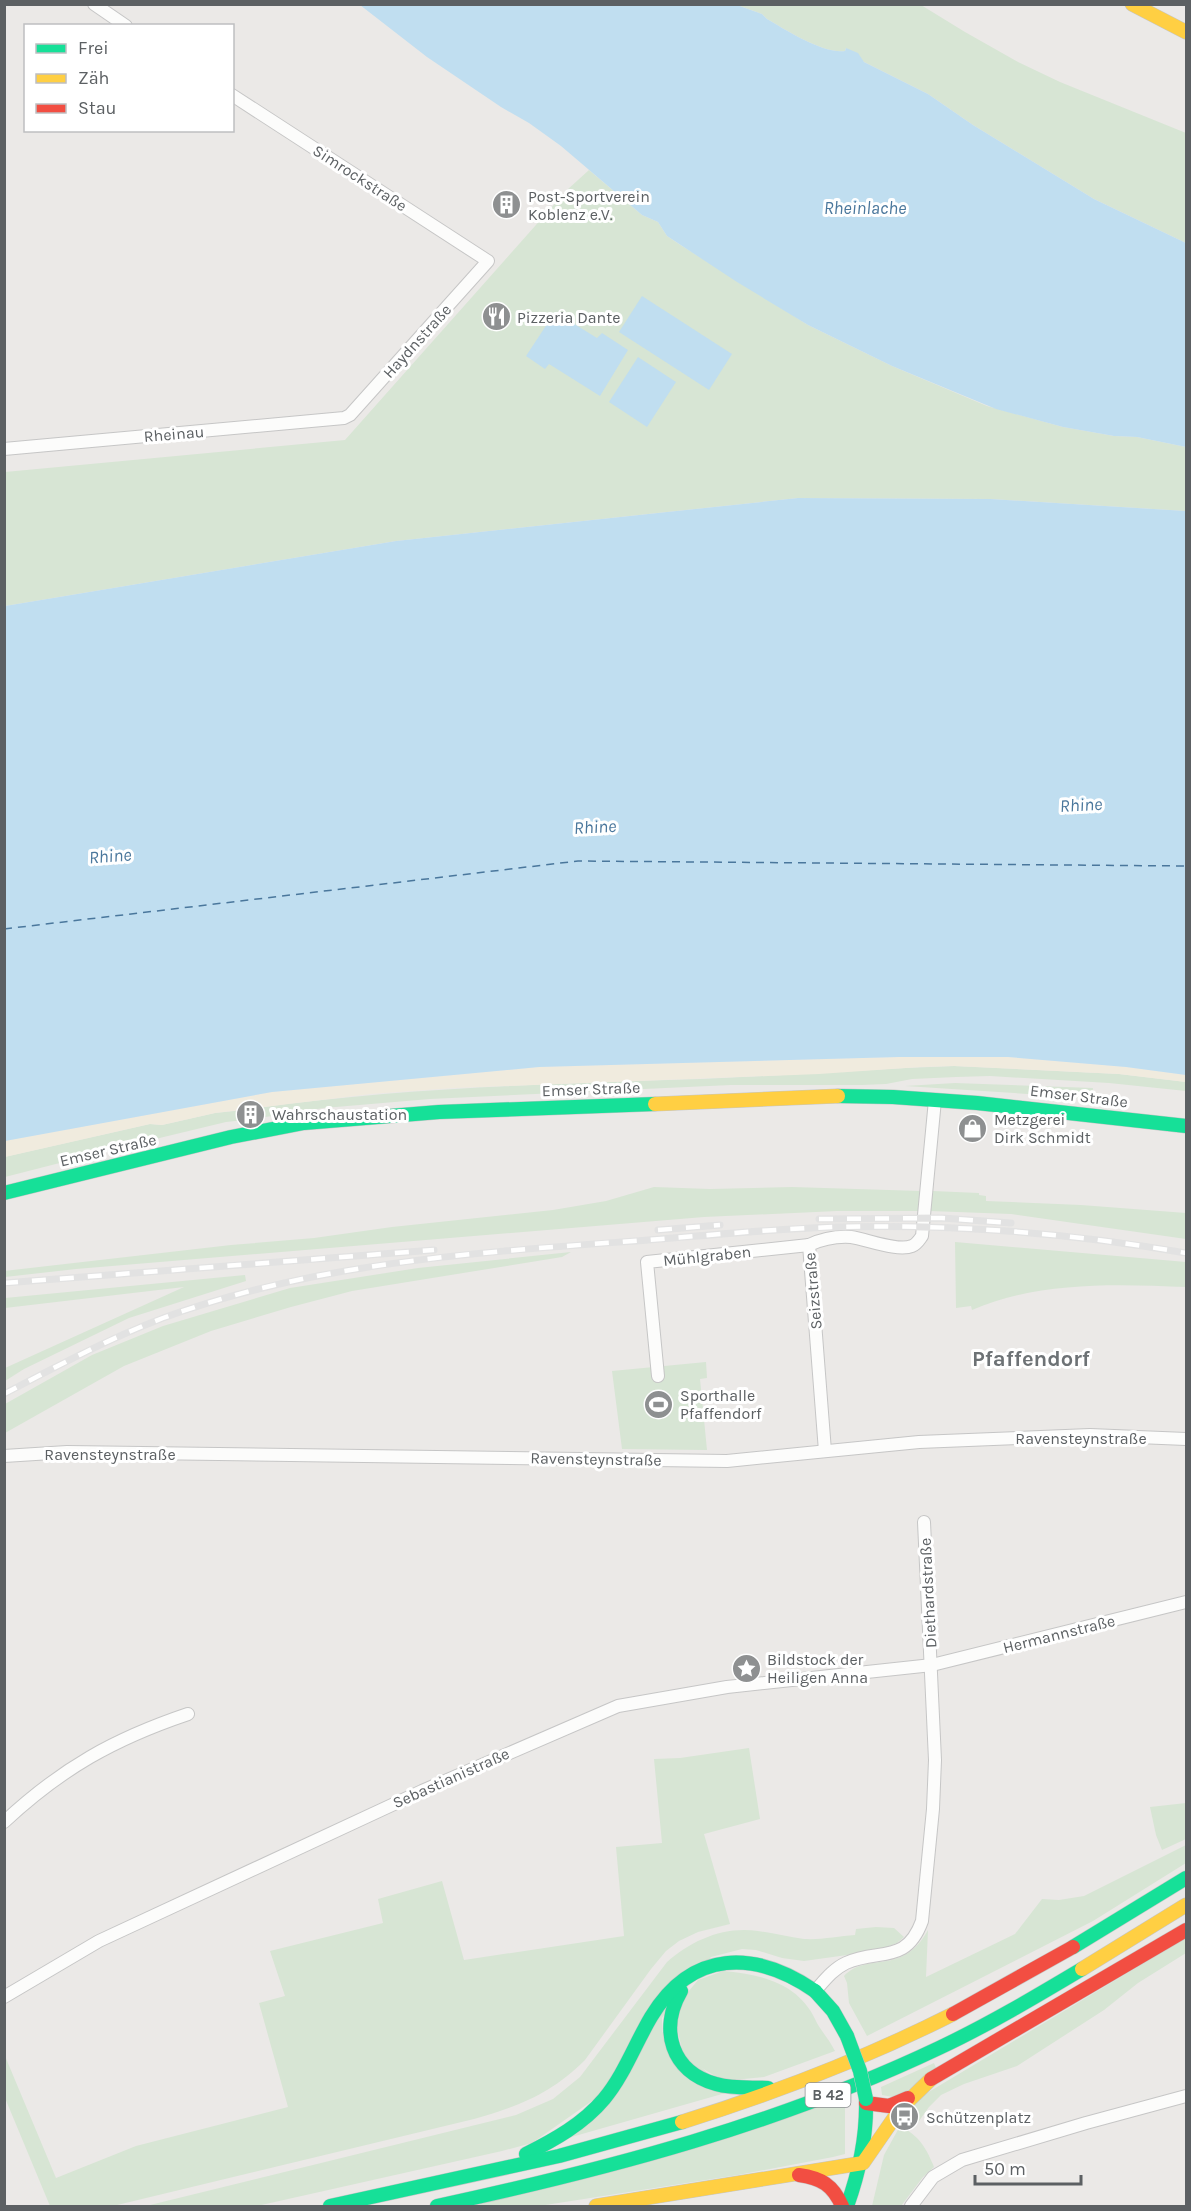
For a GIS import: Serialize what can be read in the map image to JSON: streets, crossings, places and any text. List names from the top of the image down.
{
  "streets": {
    "main road": ["Emser Straße", "B 42"],
    "street": [
      "Simrockstraße",
      "Haydnstraße",
      "Rheinau",
      "Mühlgraben",
      "Seizstraße",
      "Ravensteynstraße",
      "Diethardstraße",
      "Hermannstraße",
      "Sebastianistraße"
    ]
  },
  "crossings": [
    ["Simrockstraße", "Haydnstraße"],
    ["Haydnstraße", "Rheinau"],
    ["Emser Straße", "Seizstraße"],
    ["Mühlgraben", "Seizstraße"],
    ["Seizstraße", "Ravensteynstraße"],
    ["Diethardstraße", "Hermannstraße"],
    ["Diethardstraße", "Sebastianistraße"],
    ["Hermannstraße", "Sebastianistraße"]
  ],
  "districts": ["Pfaffendorf"],
  "water": ["Rheinlache", "Rhine"],
  "places": {
    "building": ["Post-Sportverein Koblenz e.V.", "Wahrschaustation"],
    "restaurant": ["Pizzeria Dante"],
    "shop": ["Metzgerei Dirk Schmidt"],
    "sports": ["Sporthalle Pfaffendorf"],
    "place": ["Bildstock der Heiligen Anna"],
    "bus stop": ["Schützenplatz"]
  },
  "legend": ["Frei", "Zäh", "Stau"],
  "scale_bar": "50 m"
}
